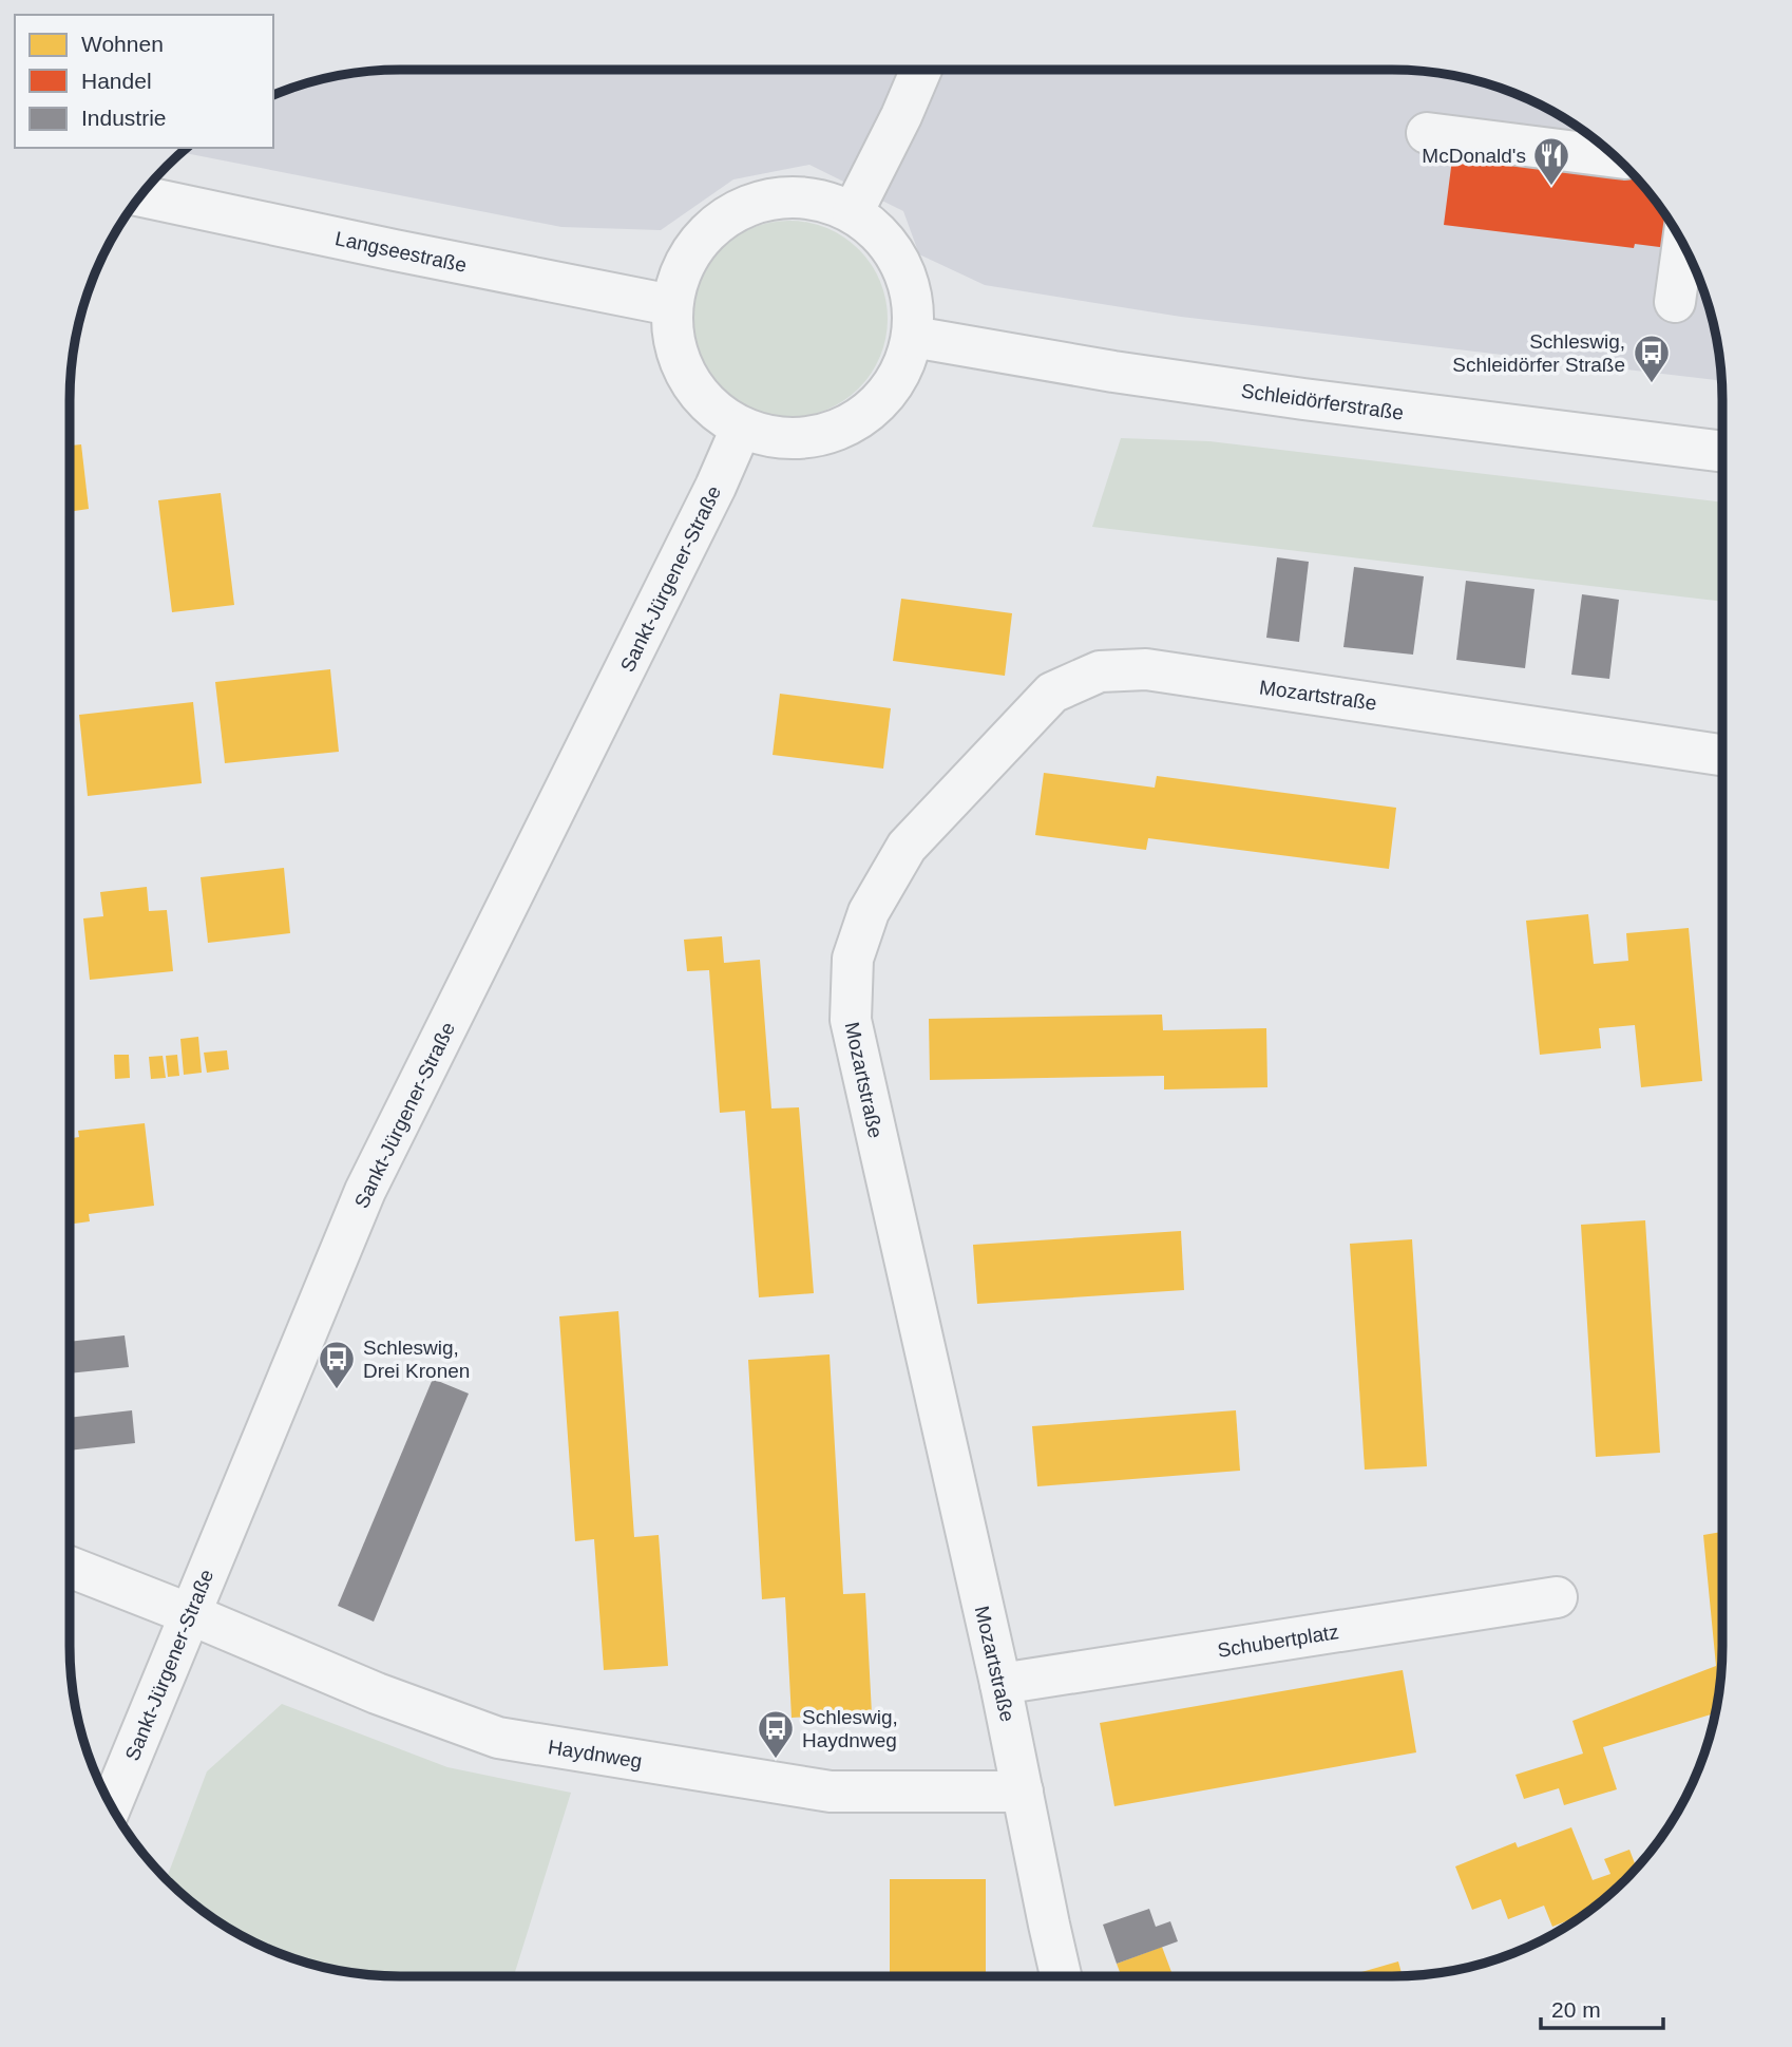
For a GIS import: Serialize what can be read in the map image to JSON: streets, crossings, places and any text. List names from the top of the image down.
{
  "streets": {
    "street": [
      "Langseestraße",
      "Schleidörferstraße",
      "Sankt-Jürgener-Straße",
      "Mozartstraße",
      "Schubertplatz",
      "Haydnweg"
    ]
  },
  "crossings": [
    ["Langseestraße", "Schleidörferstraße"],
    ["Langseestraße", "Sankt-Jürgener-Straße"],
    ["Schleidörferstraße", "Sankt-Jürgener-Straße"],
    ["Sankt-Jürgener-Straße", "Haydnweg"],
    ["Mozartstraße", "Schubertplatz"],
    ["Mozartstraße", "Haydnweg"]
  ],
  "places": {
    "restaurant": ["McDonald's"],
    "bus stop": ["Schleswig, Schleidörfer Straße", "Schleswig, Drei Kronen", "Schleswig, Haydnweg"]
  },
  "legend": ["Wohnen", "Handel", "Industrie"],
  "scale_bar": "20 m"
}
